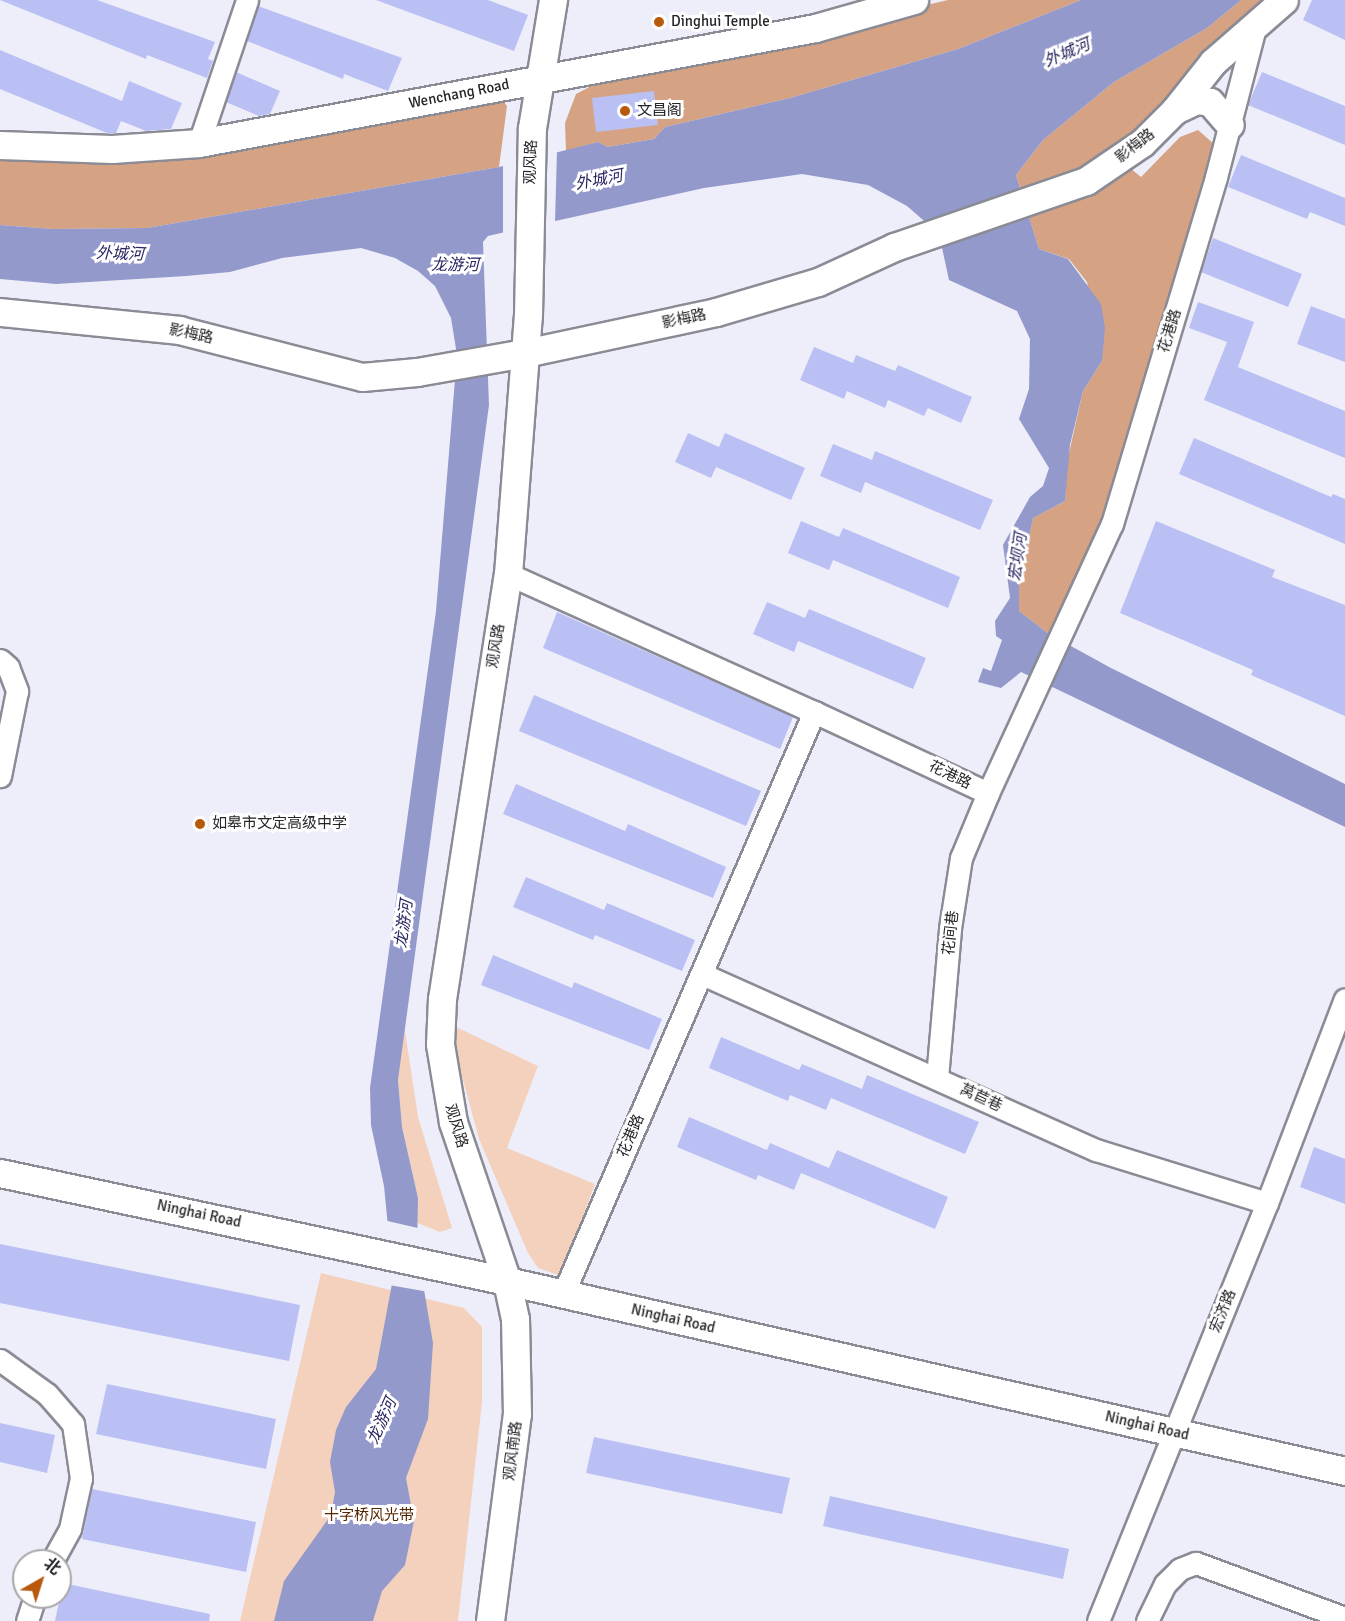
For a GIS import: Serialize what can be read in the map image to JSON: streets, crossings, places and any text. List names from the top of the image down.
{
  "streets": {
    "street": [
      "Wenchang Road",
      "影梅路",
      "观风路",
      "花港路",
      "花间巷",
      "莴苣巷",
      "Ninghai Road",
      "宏济路",
      "观风南路"
    ]
  },
  "crossings": [
    ["Wenchang Road", "观风路"],
    ["影梅路", "观风路"],
    ["影梅路", "花港路"],
    ["观风路", "Ninghai Road"],
    ["观风路", "观风南路"],
    ["花港路", "花间巷"],
    ["花港路", "莴苣巷"],
    ["花港路", "Ninghai Road"],
    ["花间巷", "莴苣巷"],
    ["莴苣巷", "宏济路"],
    ["Ninghai Road", "宏济路"],
    ["Ninghai Road", "观风南路"]
  ],
  "water": ["外城河", "龙游河", "宏坝河"],
  "parks": ["十字桥风光带"],
  "places": ["Dinghui Temple", "文昌阁", "如皋市文定高级中学"],
  "north": "top right"
}
